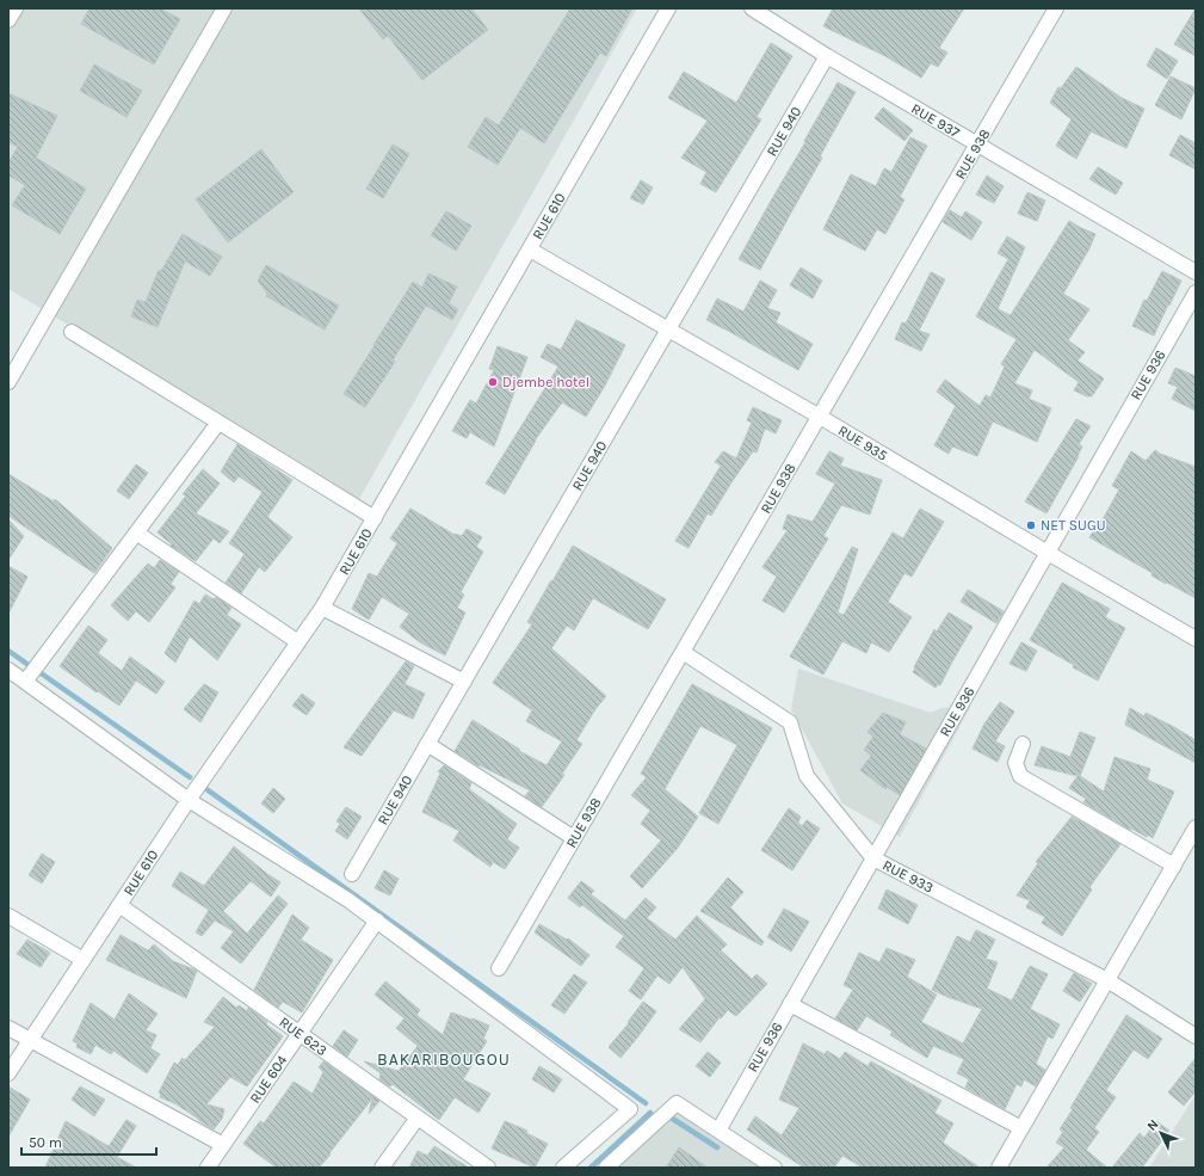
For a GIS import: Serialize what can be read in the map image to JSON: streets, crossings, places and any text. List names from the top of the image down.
{
  "streets": {
    "street": [
      "RUE 937",
      "RUE 940",
      "RUE 938",
      "RUE 610",
      "RUE 936",
      "RUE 935",
      "RUE 933",
      "RUE 623",
      "RUE 604"
    ]
  },
  "crossings": [
    ["RUE 937", "RUE 940"],
    ["RUE 937", "RUE 938"],
    ["RUE 940", "RUE 935"],
    ["RUE 938", "RUE 935"],
    ["RUE 938", "RUE 933"],
    ["RUE 610", "RUE 935"],
    ["RUE 610", "RUE 623"],
    ["RUE 936", "RUE 935"],
    ["RUE 936", "RUE 933"],
    ["RUE 623", "RUE 604"]
  ],
  "districts": ["BAKARIBOUGOU"],
  "places": ["Djembe hotel", "NET SUGU"],
  "scale_bar": "50 m",
  "north": "top left"
}
